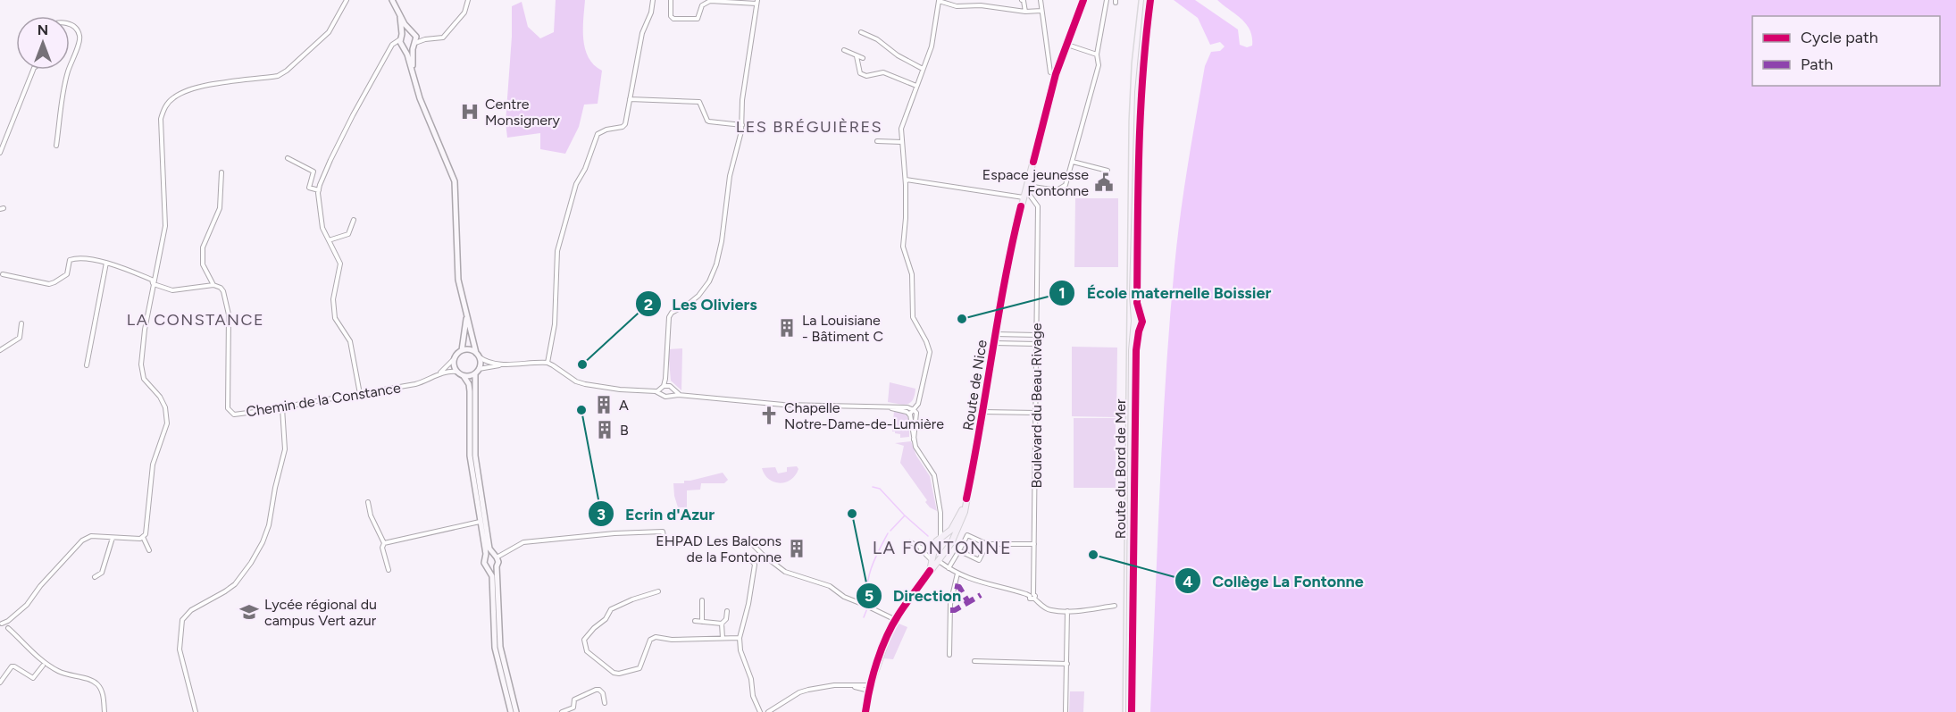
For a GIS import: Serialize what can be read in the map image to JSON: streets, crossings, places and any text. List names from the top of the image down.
{
  "streets": {
    "main road": ["Route de Nice", "Route du Bord de Mer"],
    "street": ["Chemin de la Constance", "Boulevard du Beau Rivage"]
  },
  "crossings": [
    ["Route de Nice", "Boulevard du Beau Rivage"]
  ],
  "districts": ["LES BRÉGUIÈRES", "LA CONSTANCE", "LA FONTONNE"],
  "places": {
    "hospital": ["Centre Monsignery"],
    "public building": ["Espace jeunesse Fontonne"],
    "other": [
      "École maternelle Boissier",
      "Les Oliviers",
      "Ecrin d'Azur",
      "Direction",
      "Collège La Fontonne"
    ],
    "building": [
      "La Louisiane - Bâtiment C",
      "A",
      "B",
      "EHPAD Les Balcons de la Fontonne"
    ],
    "church": ["Chapelle Notre-Dame-de-Lumière"],
    "school or university": ["Lycée régional du campus Vert azur"]
  },
  "legend": ["Cycle path", "Path"],
  "north": "top"
}
